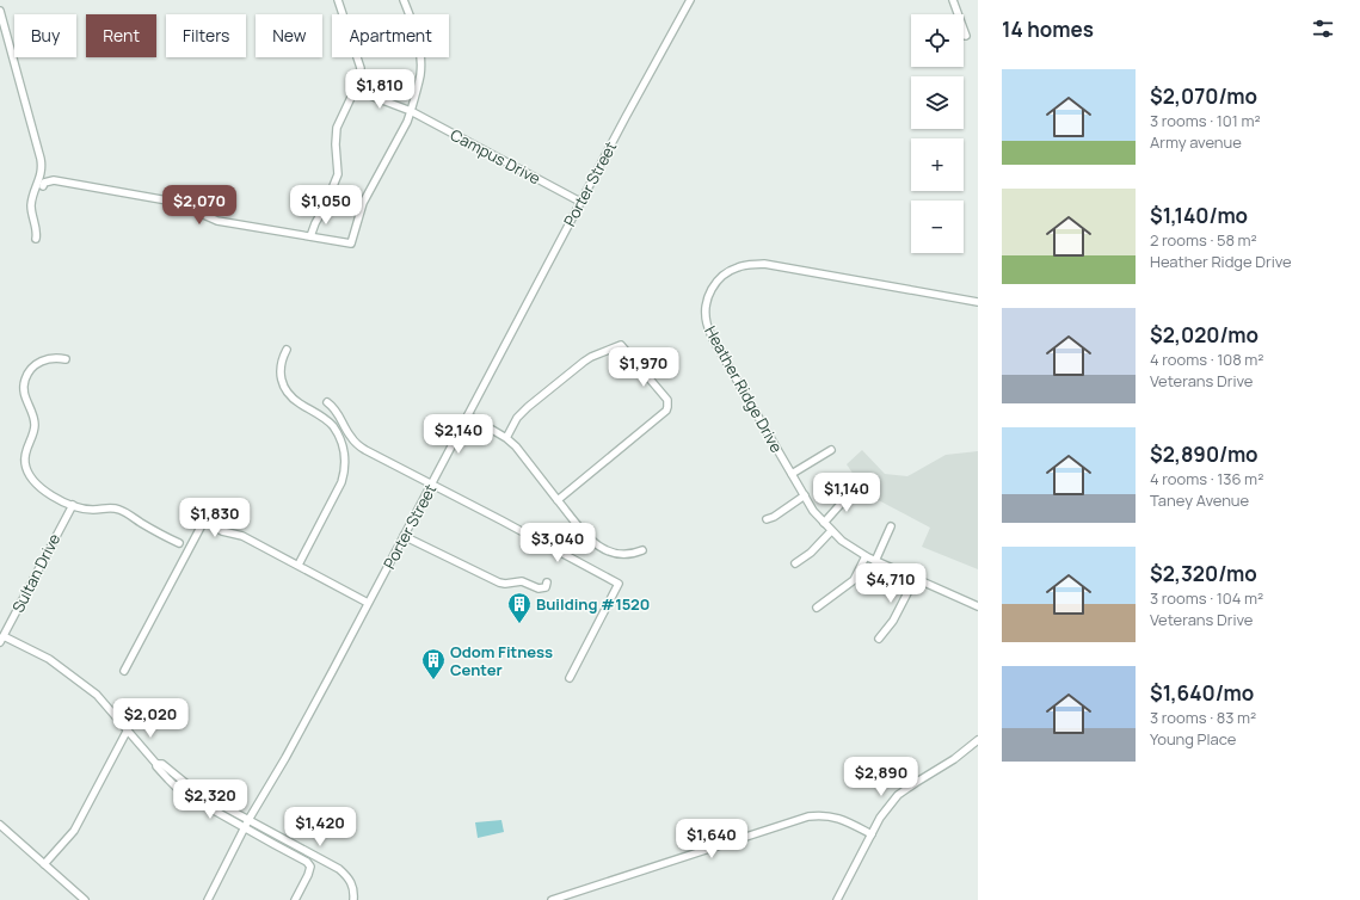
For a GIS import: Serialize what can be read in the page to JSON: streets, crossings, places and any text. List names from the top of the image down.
{
  "streets": {
    "street": [
      "Campus Drive",
      "Porter Street",
      "Heather Ridge Drive",
      "Sultan Drive"
    ]
  },
  "crossings": [
    ["Campus Drive", "Porter Street"]
  ],
  "places": {
    "building": ["Building #1520", "Odom Fitness Center"]
  },
  "page": {
    "heading": "14 homes",
    "map_buttons": ["+", "−"],
    "chip": [
      "Buy",
      "Rent",
      "Filters",
      "New",
      "Apartment"
    ],
    "list": [
      {
        "name": "$2,070/mo",
        "note": "3 rooms · 101 m² · Army avenue"
      },
      {
        "name": "$1,140/mo",
        "note": "2 rooms · 58 m² · Heather Ridge Drive"
      },
      {
        "name": "$2,020/mo",
        "note": "4 rooms · 108 m² · Veterans Drive"
      },
      {
        "name": "$2,890/mo",
        "note": "4 rooms · 136 m² · Taney Avenue"
      },
      {
        "name": "$2,320/mo",
        "note": "3 rooms · 104 m² · Veterans Drive"
      },
      {
        "name": "$1,640/mo",
        "note": "3 rooms · 83 m² · Young Place"
      }
    ],
    "price": [
      "$1,810",
      "$2,070",
      "$1,050",
      "$1,970",
      "$2,140",
      "$1,140",
      "$1,830",
      "$3,040",
      "$4,710",
      "$2,020",
      "$2,890",
      "$2,320",
      "$1,420",
      "$1,640"
    ]
  }
}
